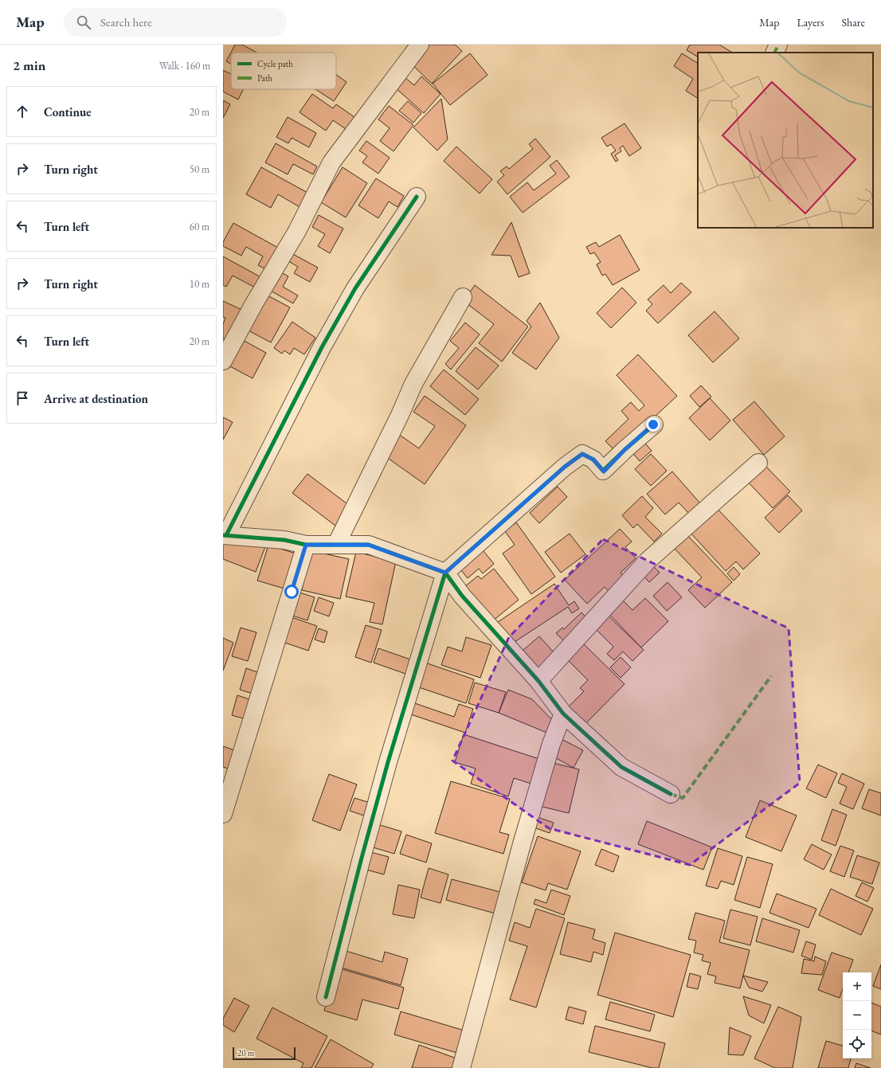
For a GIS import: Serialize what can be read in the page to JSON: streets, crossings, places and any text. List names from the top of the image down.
{
  "legend": ["Cycle path", "Path"],
  "scale_bar": "20 m",
  "page": {
    "header": "Map",
    "search": "Search here",
    "nav": ["Map", "Layers", "Share"],
    "heading": ["2 min", "Walk · 160 m"],
    "list": [
      ["Continue", "20 m"],
      ["Turn right", "50 m"],
      ["Turn left", "60 m"],
      ["Turn right", "10 m"],
      ["Turn left", "20 m"],
      "Arrive at destination"
    ],
    "map_buttons": ["+", "−"],
    "scale": "20 m"
  }
}
